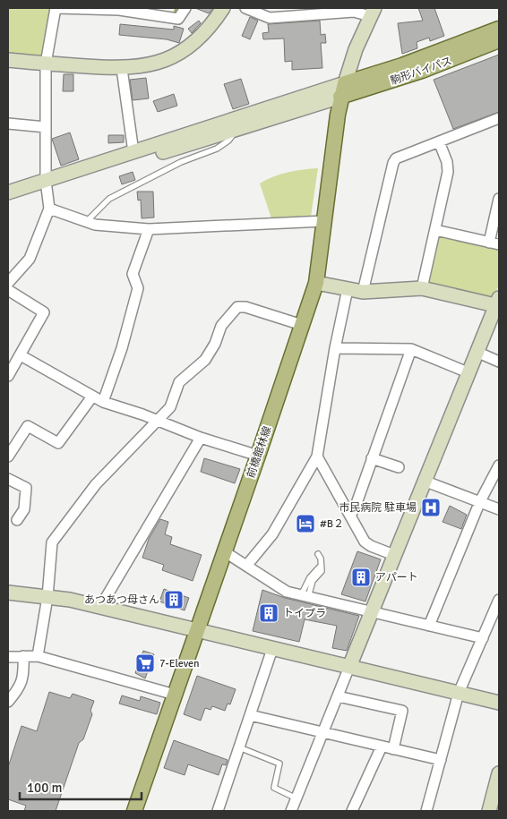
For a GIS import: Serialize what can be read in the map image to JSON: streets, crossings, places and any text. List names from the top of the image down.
{
  "streets": {
    "main road": ["駒形バイパス", "前橋館林線"]
  },
  "crossings": [
    ["駒形バイパス", "前橋館林線"]
  ],
  "places": {
    "hospital": ["市民病院 駐車場"],
    "hotel": ["#B２"],
    "building": ["アパート", "あつあつ母さん", "トイプラ"],
    "supermarket": ["7-Eleven"]
  },
  "scale_bar": "100 m"
}
